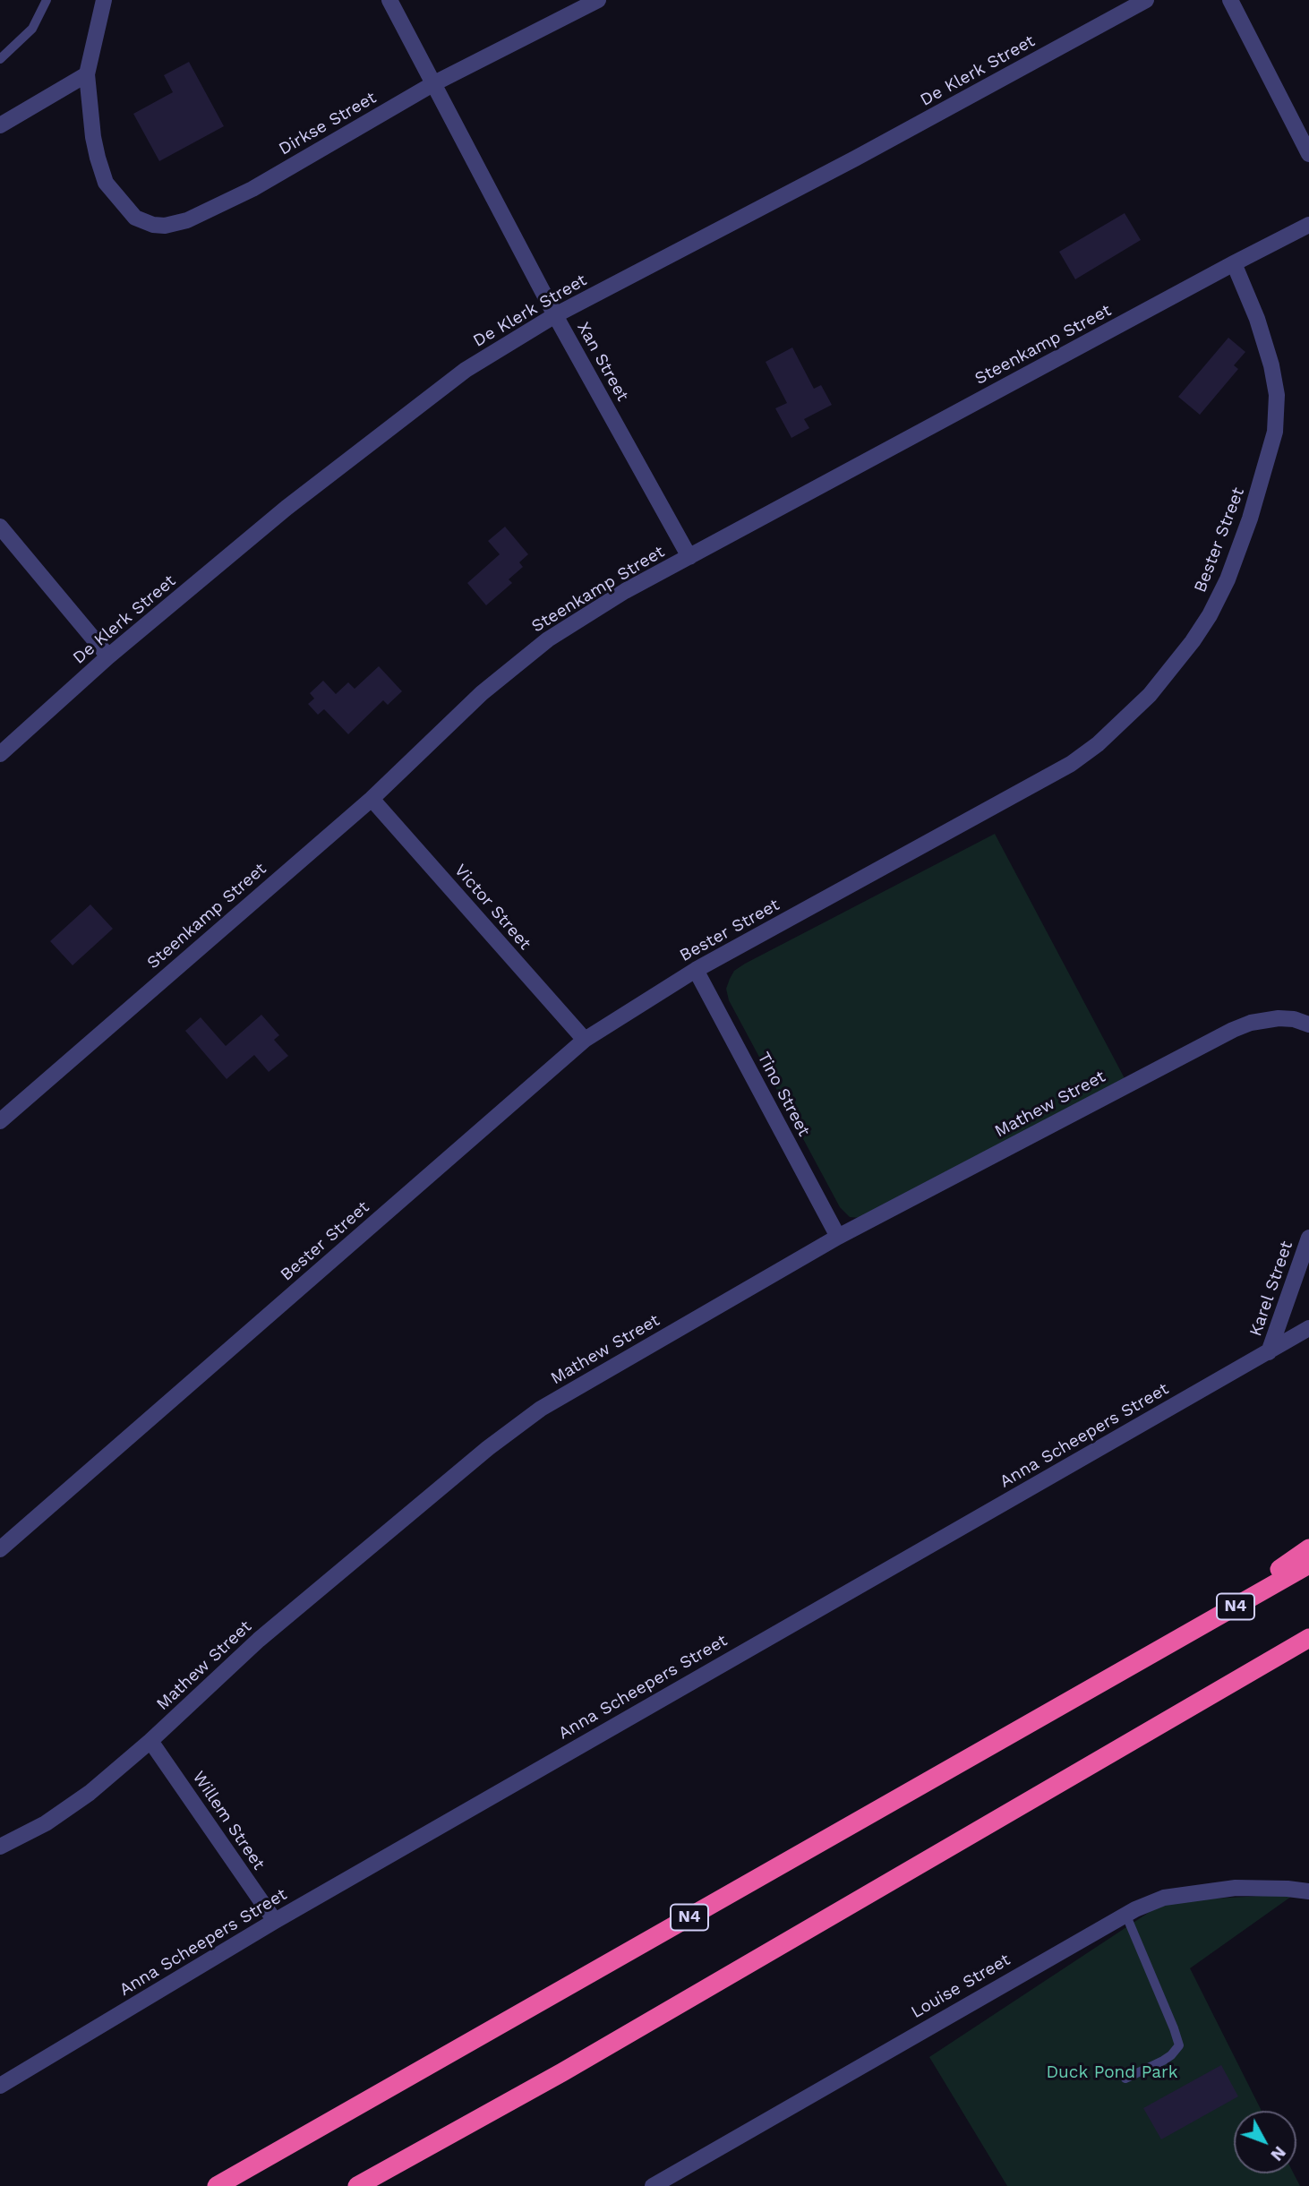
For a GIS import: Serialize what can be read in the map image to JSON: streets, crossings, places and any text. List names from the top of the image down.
{
  "streets": {
    "highway": ["N4"],
    "street": [
      "De Klerk Street",
      "Dirkse Street",
      "Steenkamp Street",
      "Xan Street",
      "Bester Street",
      "Victor Street",
      "Tino Street",
      "Mathew Street",
      "Karel Street",
      "Anna Scheepers Street",
      "Willem Street",
      "Louise Street"
    ]
  },
  "crossings": [
    ["De Klerk Street", "Xan Street"],
    ["Dirkse Street", "Xan Street"],
    ["Steenkamp Street", "Xan Street"],
    ["Steenkamp Street", "Bester Street"],
    ["Steenkamp Street", "Victor Street"],
    ["Bester Street", "Victor Street"],
    ["Bester Street", "Tino Street"],
    ["Tino Street", "Mathew Street"],
    ["Mathew Street", "Willem Street"],
    ["Karel Street", "Anna Scheepers Street"],
    ["Anna Scheepers Street", "Willem Street"]
  ],
  "parks": ["Duck Pond Park"],
  "north": "bottom right"
}
